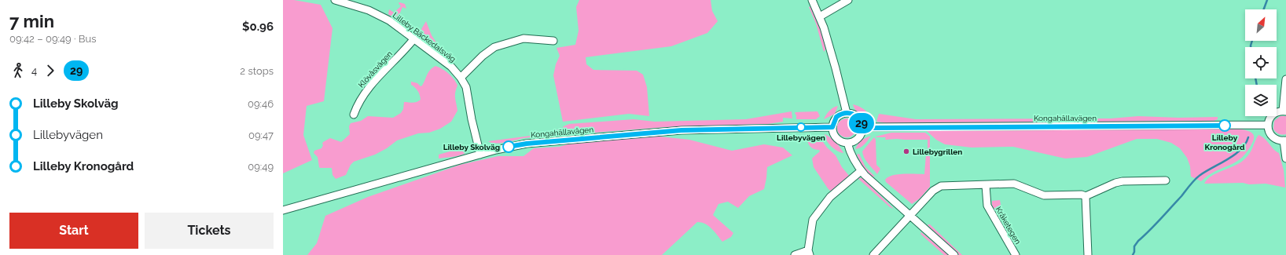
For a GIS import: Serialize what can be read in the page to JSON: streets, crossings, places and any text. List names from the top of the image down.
{
  "streets": {
    "street": [
      "Lilleby Bäckedalsväg",
      "Klövåsvägen",
      "Kongahällavägen",
      "Kråketegen"
    ]
  },
  "crossings": [
    ["Lilleby Bäckedalsväg", "Klövåsvägen"],
    ["Lilleby Bäckedalsväg", "Kongahällavägen"]
  ],
  "places": [
    "Lilleby Kronogård",
    "Lillebyvägen",
    "Lilleby Skolväg",
    "Lillebygrillen"
  ],
  "lines": ["bus line 29"],
  "north": "top right",
  "page": {
    "heading": ["7 min", "09:42 – 09:49 · Bus", "$0.96"],
    "on_map": "29",
    "legs": ["4", "29", "2 stops"],
    "list": [
      {
        "name": "Lilleby Skolväg",
        "value": "09:46"
      },
      {
        "name": "Lillebyvägen",
        "value": "09:47"
      },
      {
        "name": "Lilleby Kronogård",
        "value": "09:49"
      }
    ],
    "buttons": ["Start", "Tickets"]
  }
}
